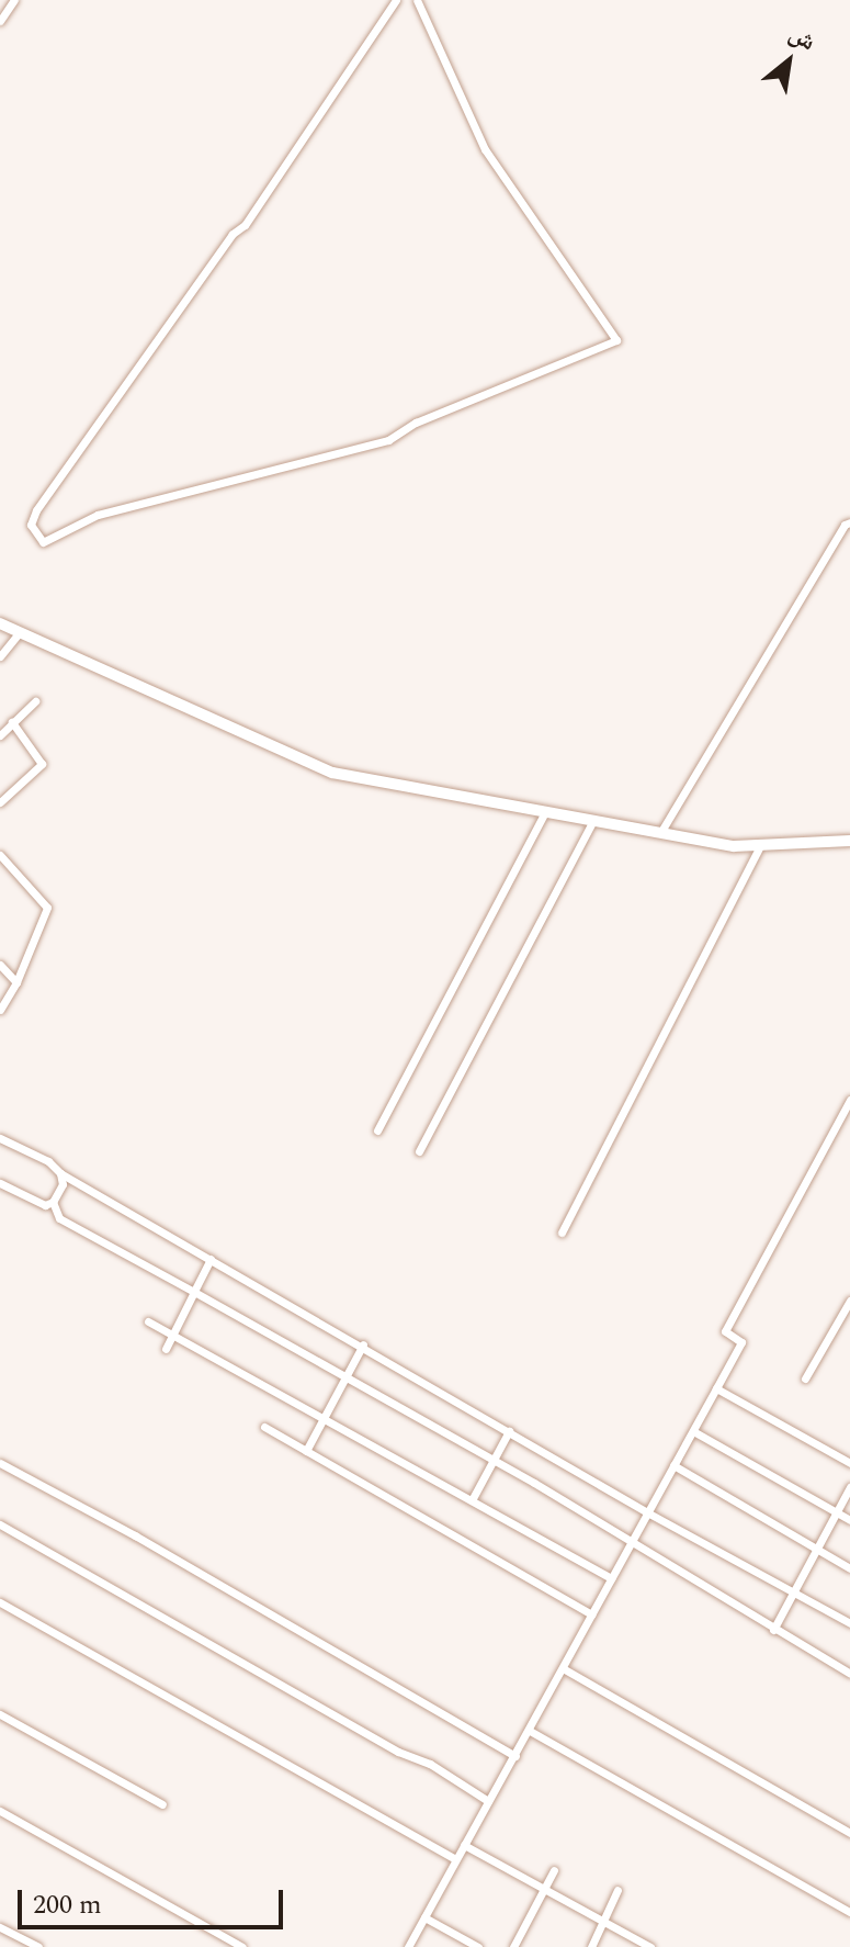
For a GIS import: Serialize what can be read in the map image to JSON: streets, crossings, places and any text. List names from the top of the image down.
{
  "scale_bar": "200 m",
  "north": "top right"
}
